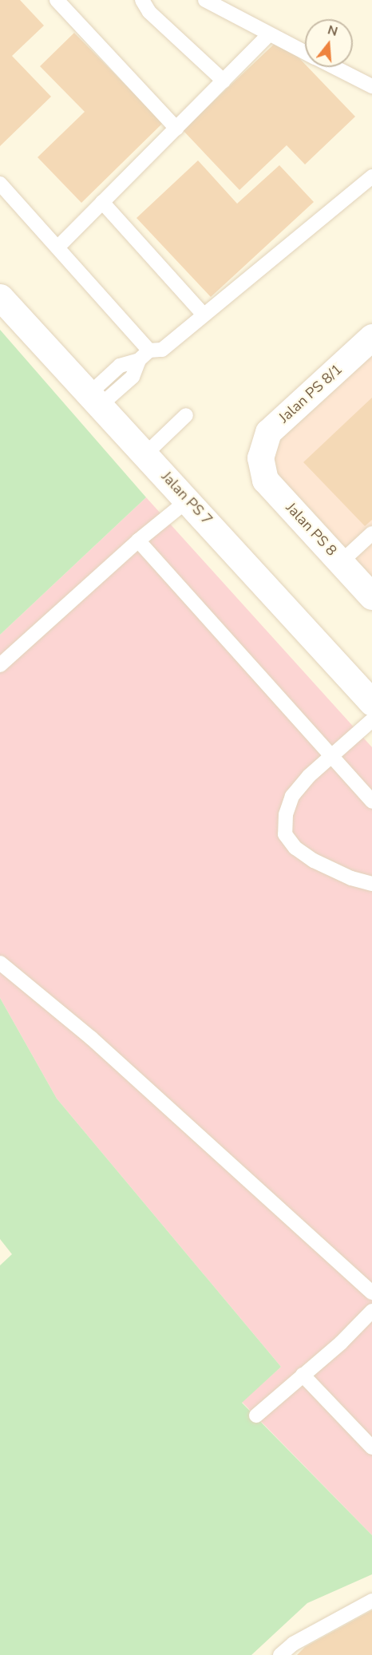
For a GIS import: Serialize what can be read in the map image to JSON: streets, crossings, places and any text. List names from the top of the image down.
{
  "streets": {
    "street": ["Jalan PS 8/1", "Jalan PS 7", "Jalan PS 8"]
  },
  "crossings": [
    ["Jalan PS 8/1", "Jalan PS 8"]
  ],
  "north": "top"
}
